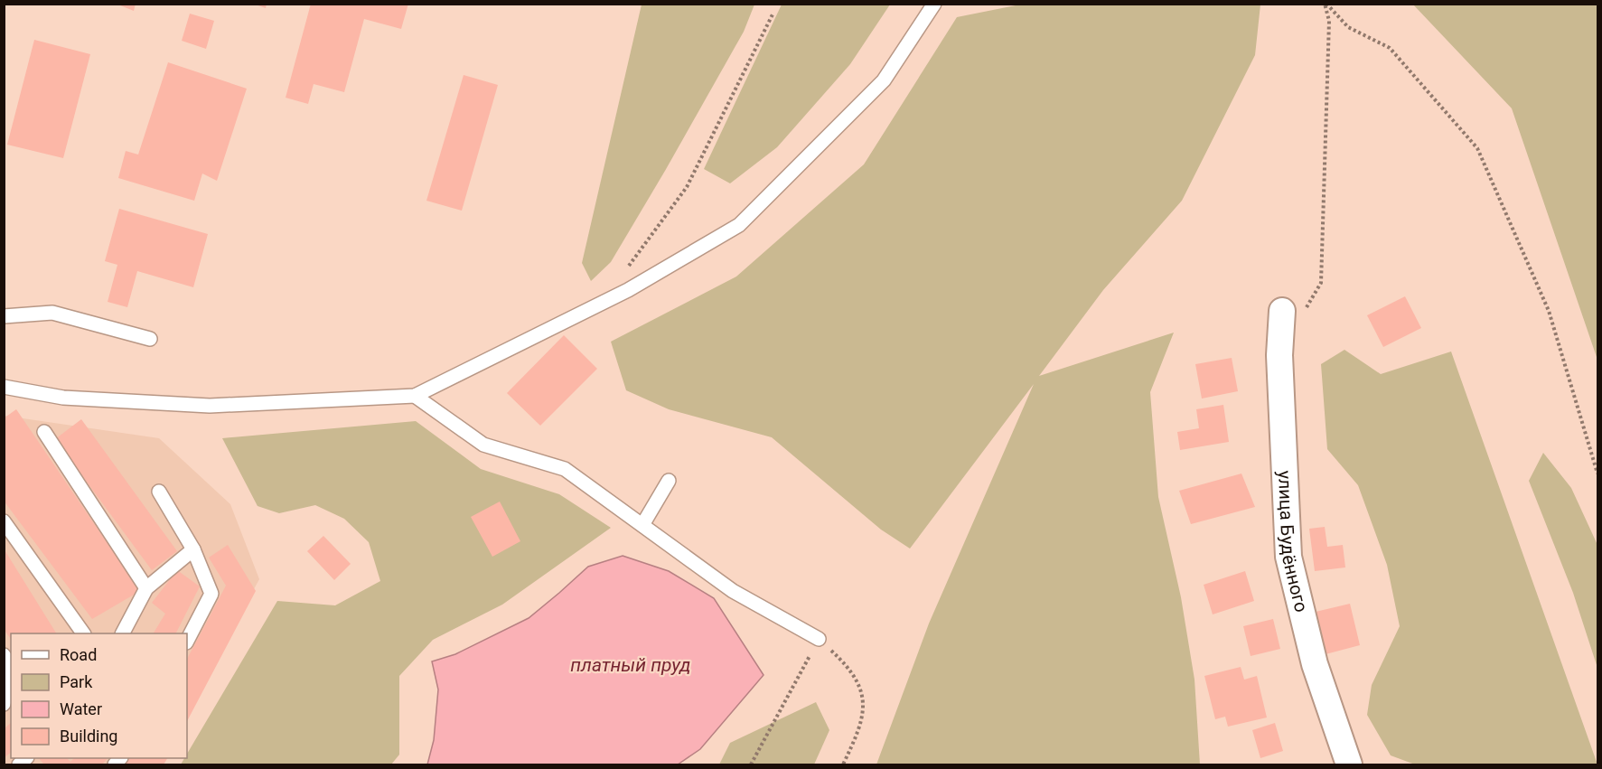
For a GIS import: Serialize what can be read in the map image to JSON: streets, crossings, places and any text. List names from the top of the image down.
{
  "streets": {
    "street": ["улица Будённого"]
  },
  "water": ["платный пруд"],
  "legend": [
    "Road",
    "Park",
    "Water",
    "Building"
  ]
}
